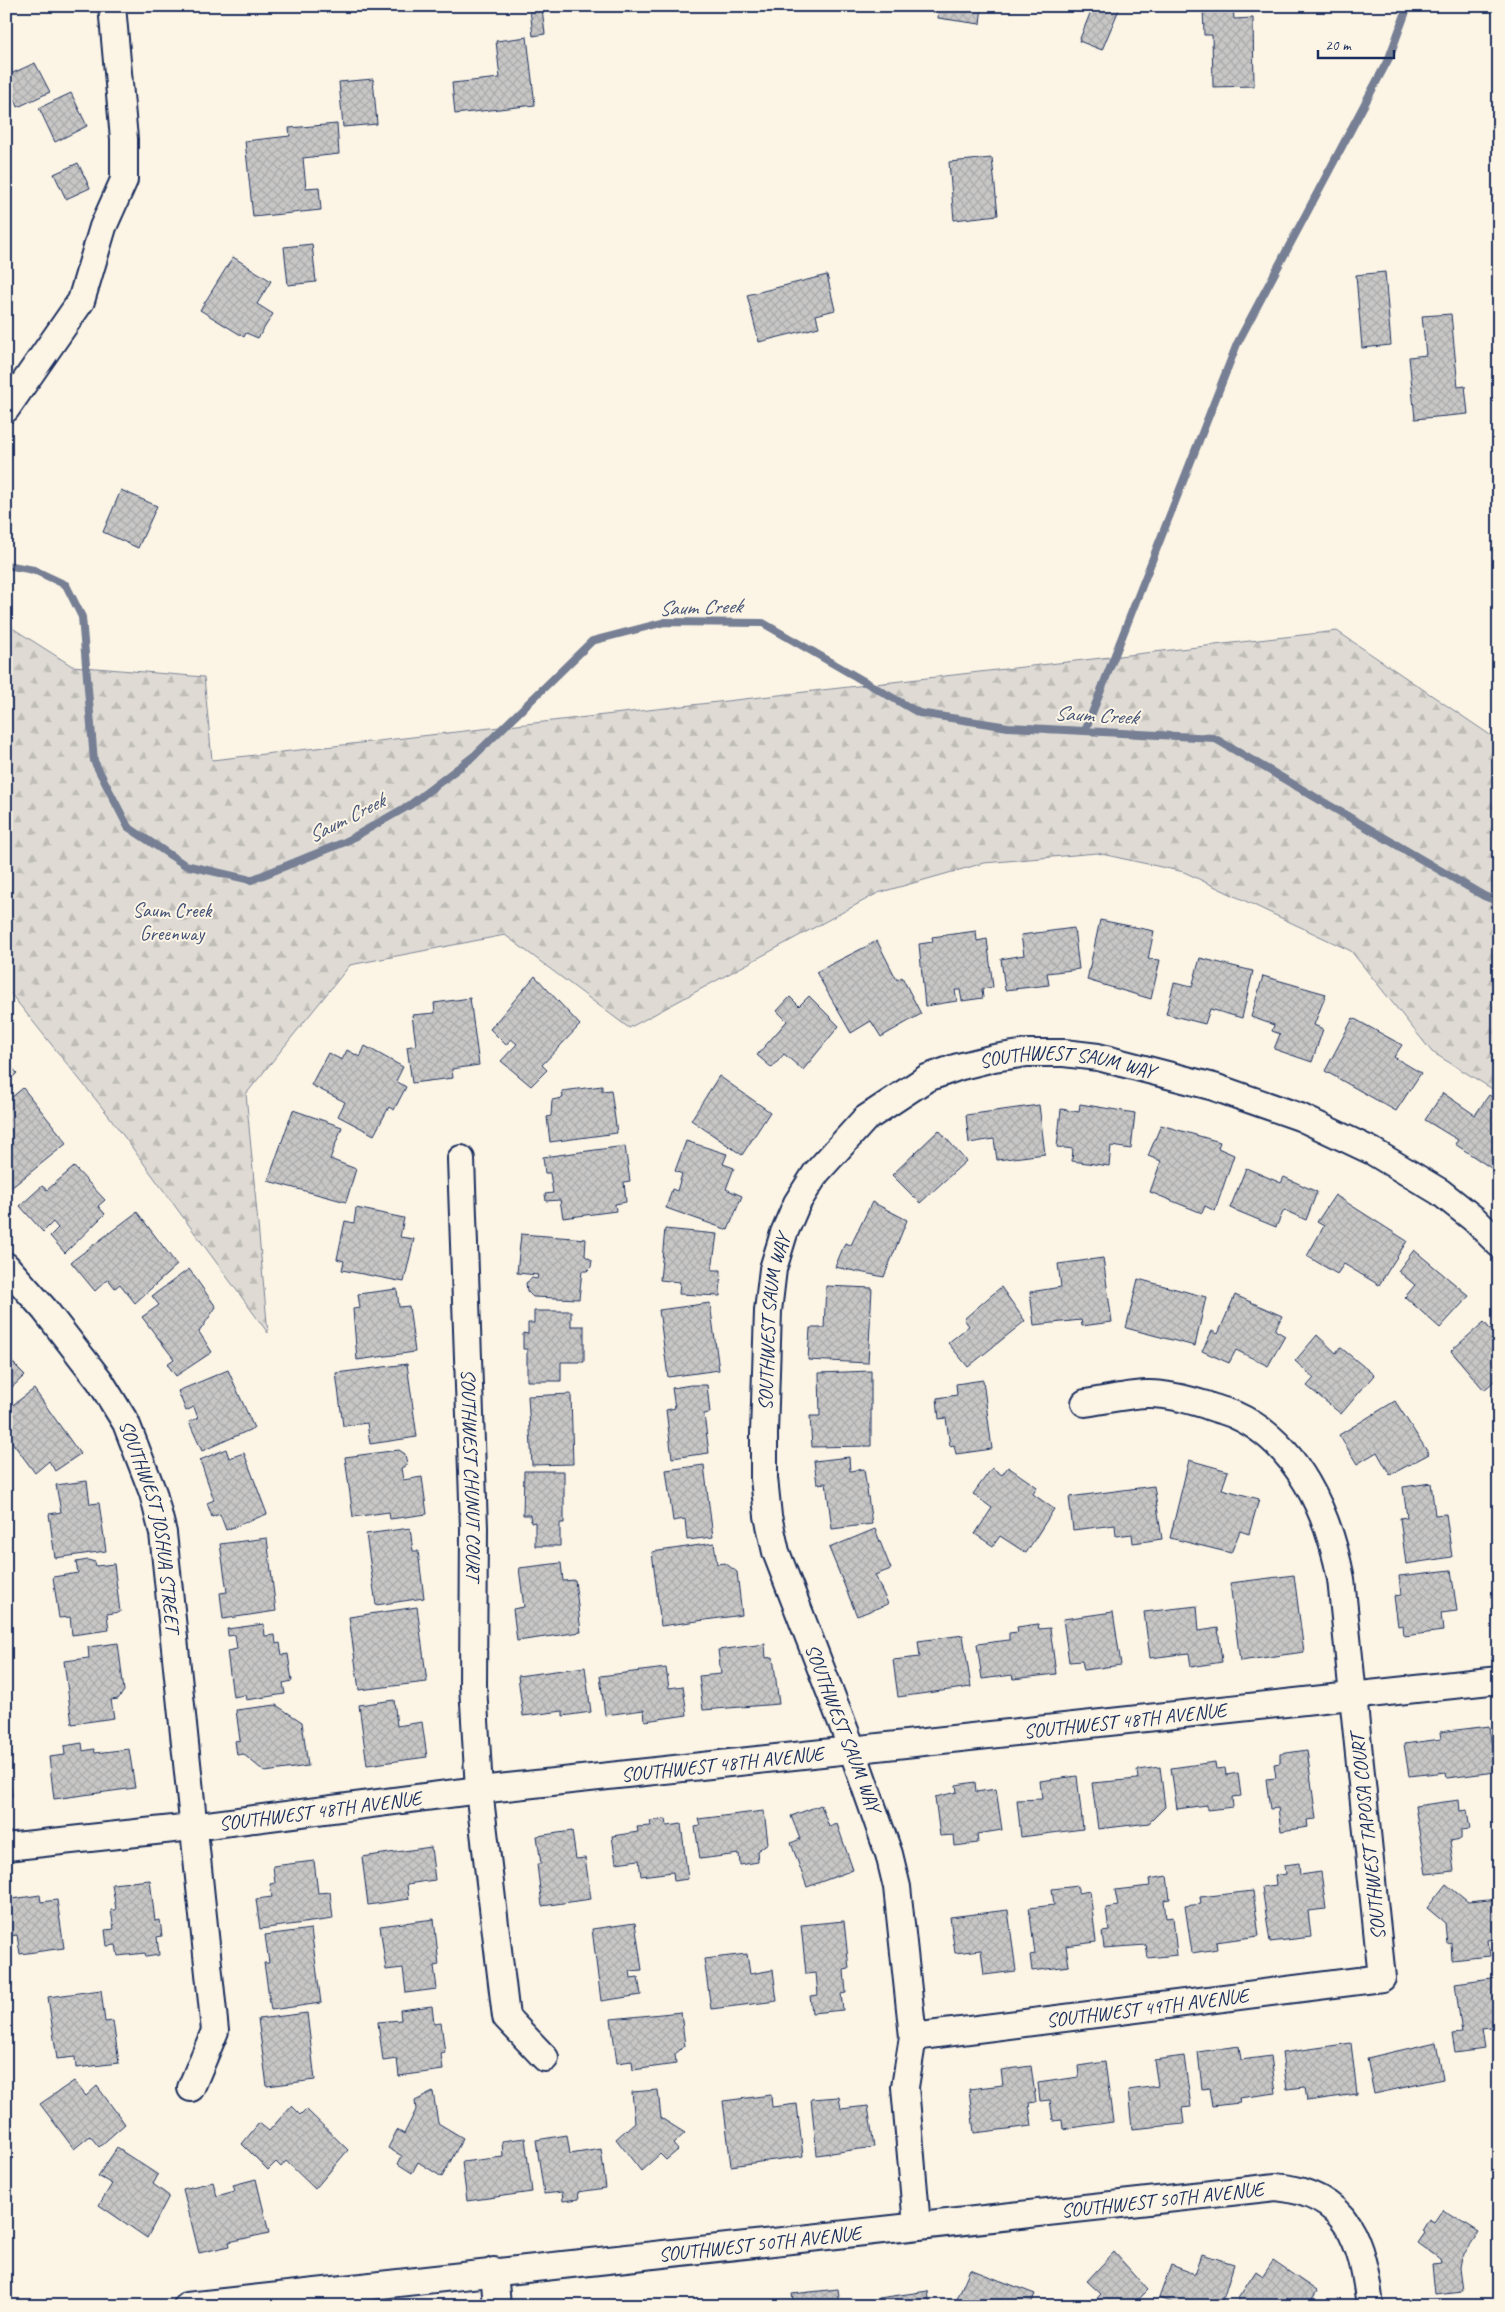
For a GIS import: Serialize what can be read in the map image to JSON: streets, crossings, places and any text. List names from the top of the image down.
{
  "streets": {
    "street": [
      "SOUTHWEST SAUM WAY",
      "SOUTHWEST CHUNUT COURT",
      "SOUTHWEST JOSHUA STREET",
      "SOUTHWEST 48TH AVENUE",
      "SOUTHWEST TAPOSA COURT",
      "SOUTHWEST 49TH AVENUE",
      "SOUTHWEST 50TH AVENUE"
    ]
  },
  "crossings": [
    ["SOUTHWEST SAUM WAY", "SOUTHWEST 48TH AVENUE"],
    ["SOUTHWEST SAUM WAY", "SOUTHWEST 49TH AVENUE"],
    ["SOUTHWEST SAUM WAY", "SOUTHWEST 50TH AVENUE"],
    ["SOUTHWEST CHUNUT COURT", "SOUTHWEST 48TH AVENUE"],
    ["SOUTHWEST JOSHUA STREET", "SOUTHWEST 48TH AVENUE"],
    ["SOUTHWEST 48TH AVENUE", "SOUTHWEST TAPOSA COURT"],
    ["SOUTHWEST TAPOSA COURT", "SOUTHWEST 49TH AVENUE"]
  ],
  "water": ["Saum Creek"],
  "parks": ["Saum Creek Greenway"],
  "scale_bar": "20 m"
}
